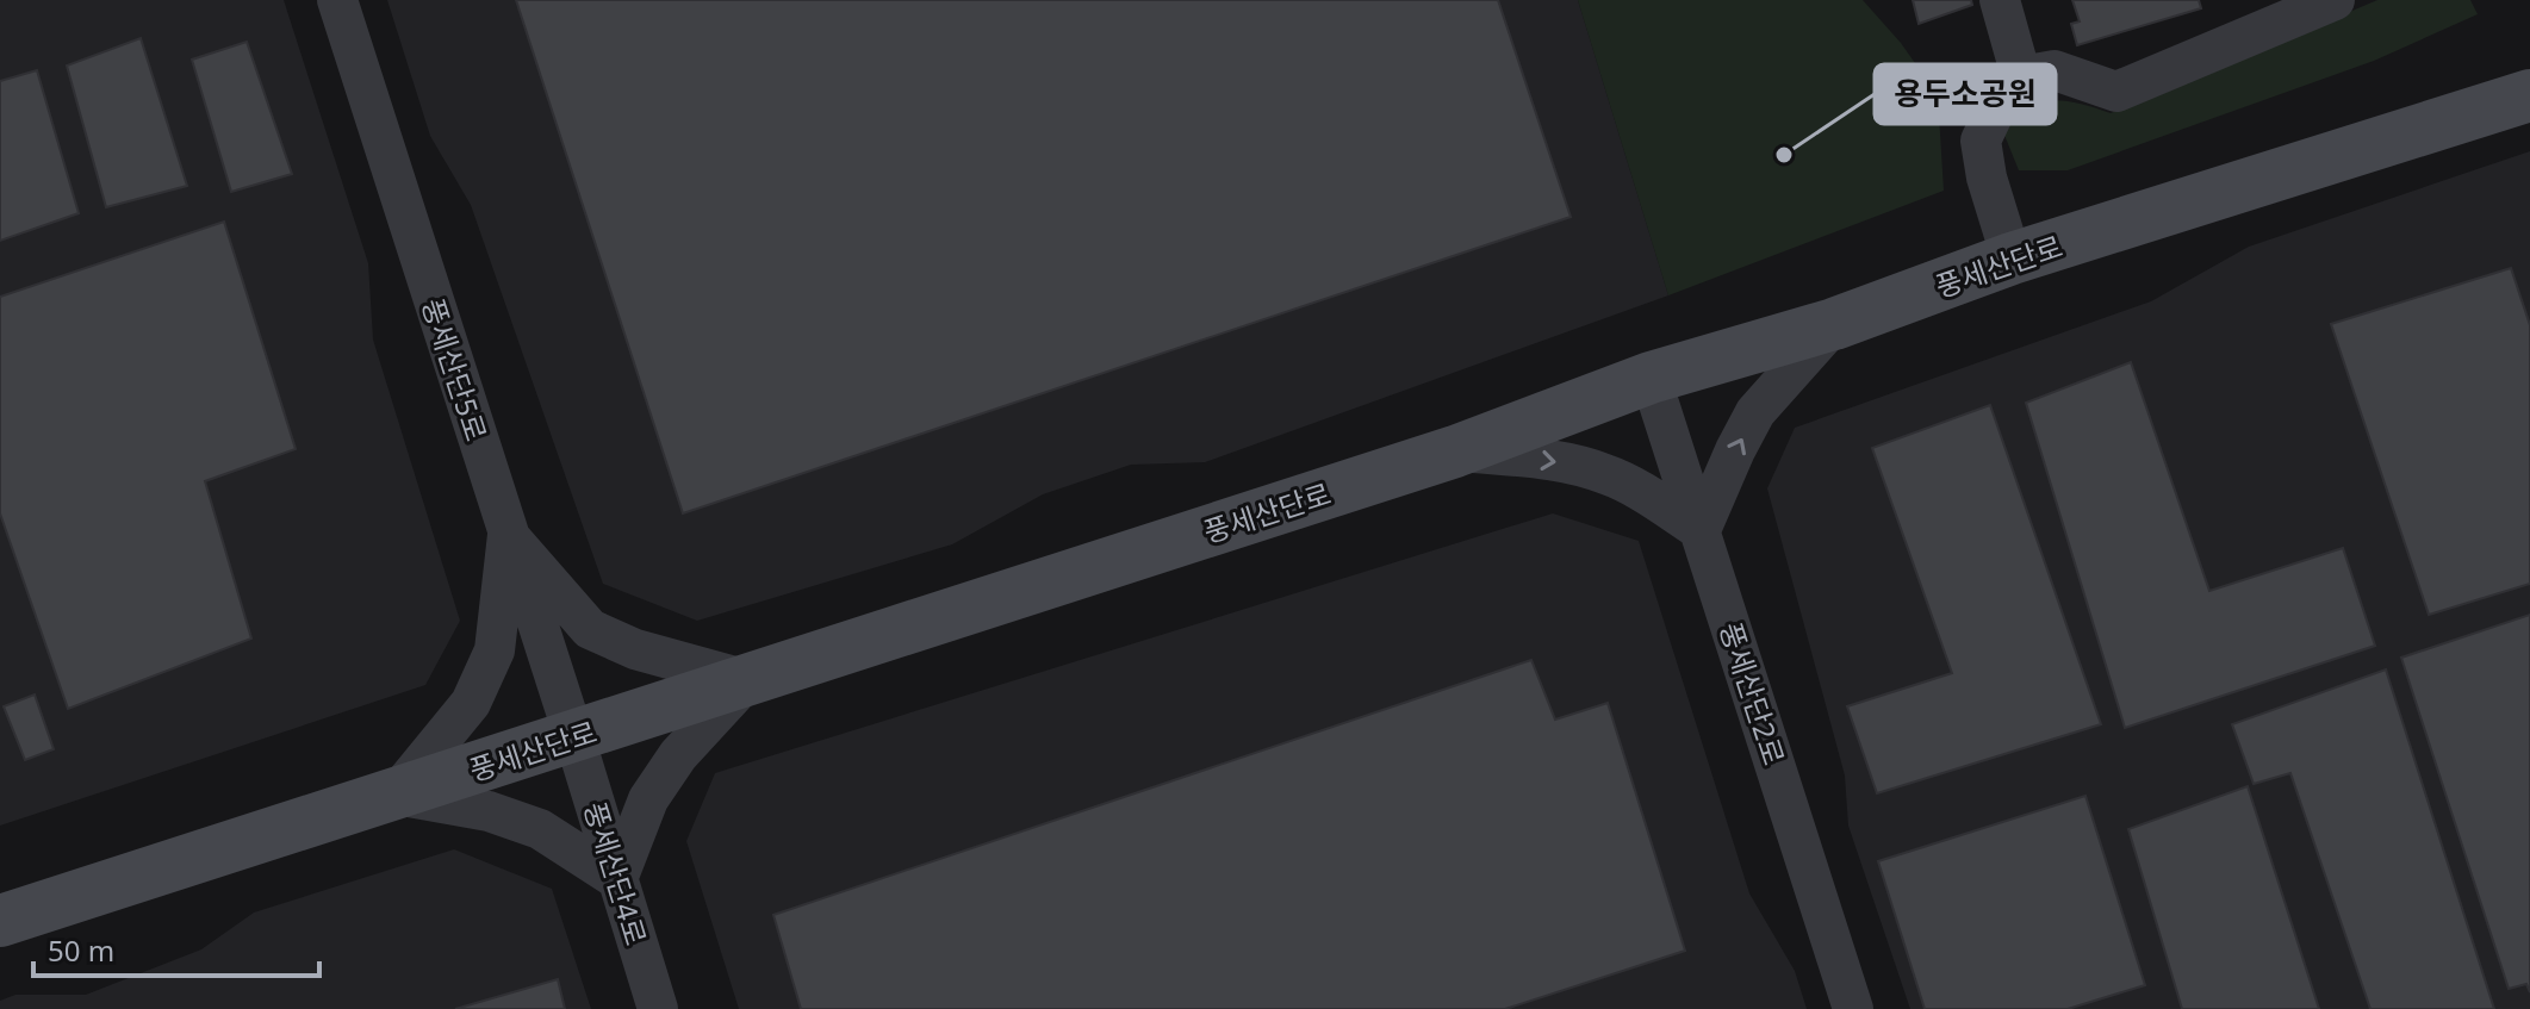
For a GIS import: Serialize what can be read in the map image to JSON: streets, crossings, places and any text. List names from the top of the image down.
{
  "streets": {
    "street": [
      "풍세산단로",
      "풍세산단5로",
      "풍세산단2로",
      "풍세산단4로"
    ]
  },
  "crossings": [
    ["풍세산단로", "풍세산단5로"],
    ["풍세산단로", "풍세산단2로"],
    ["풍세산단로", "풍세산단4로"],
    ["풍세산단5로", "풍세산단4로"]
  ],
  "places": ["용두소공원"],
  "scale_bar": "50 m"
}
